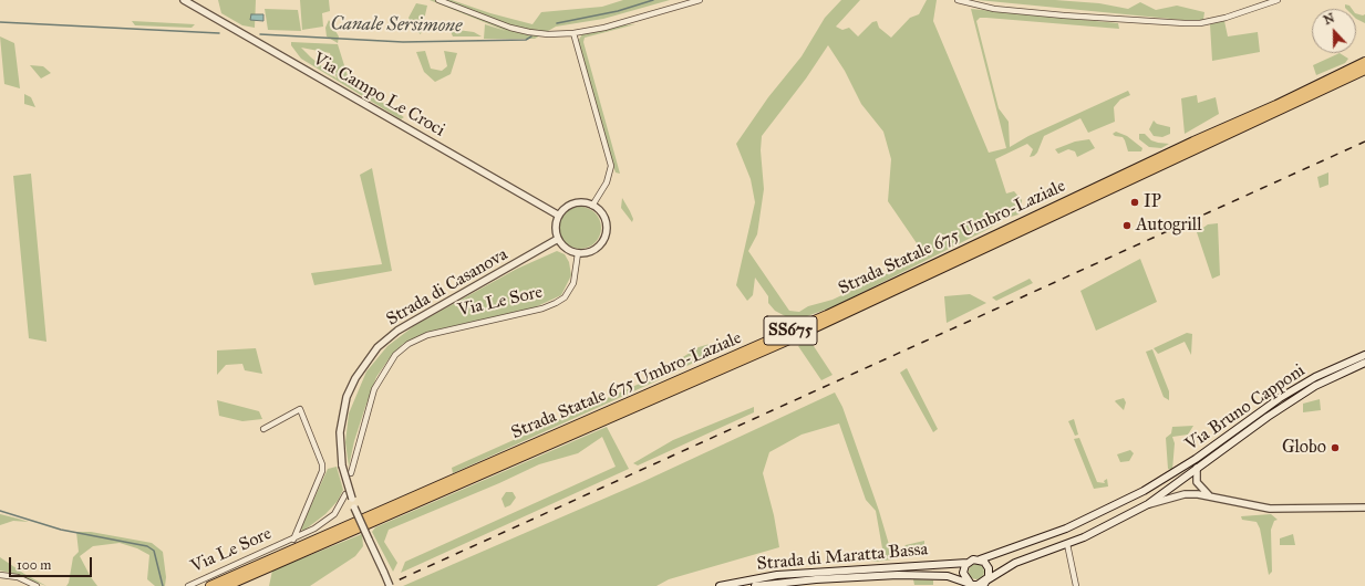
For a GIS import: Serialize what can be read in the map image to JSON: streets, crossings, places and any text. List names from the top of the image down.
{
  "streets": {
    "highway": ["Strada Statale 675 Umbro-Laziale", "SS675"],
    "main road": ["Via Bruno Capponi", "Strada di Maratta Bassa"],
    "street": ["Via Campo Le Croci", "Strada di Casanova", "Via Le Sore"]
  },
  "crossings": [
    ["Via Campo Le Croci", "Strada di Casanova"],
    ["Via Campo Le Croci", "Via Le Sore"],
    ["Strada di Casanova", "Via Le Sore"],
    ["Via Bruno Capponi", "Strada di Maratta Bassa"]
  ],
  "water": ["Canale Sersimone"],
  "places": ["IP", "Autogrill", "Globo"],
  "scale_bar": "100 m",
  "north": "top"
}
